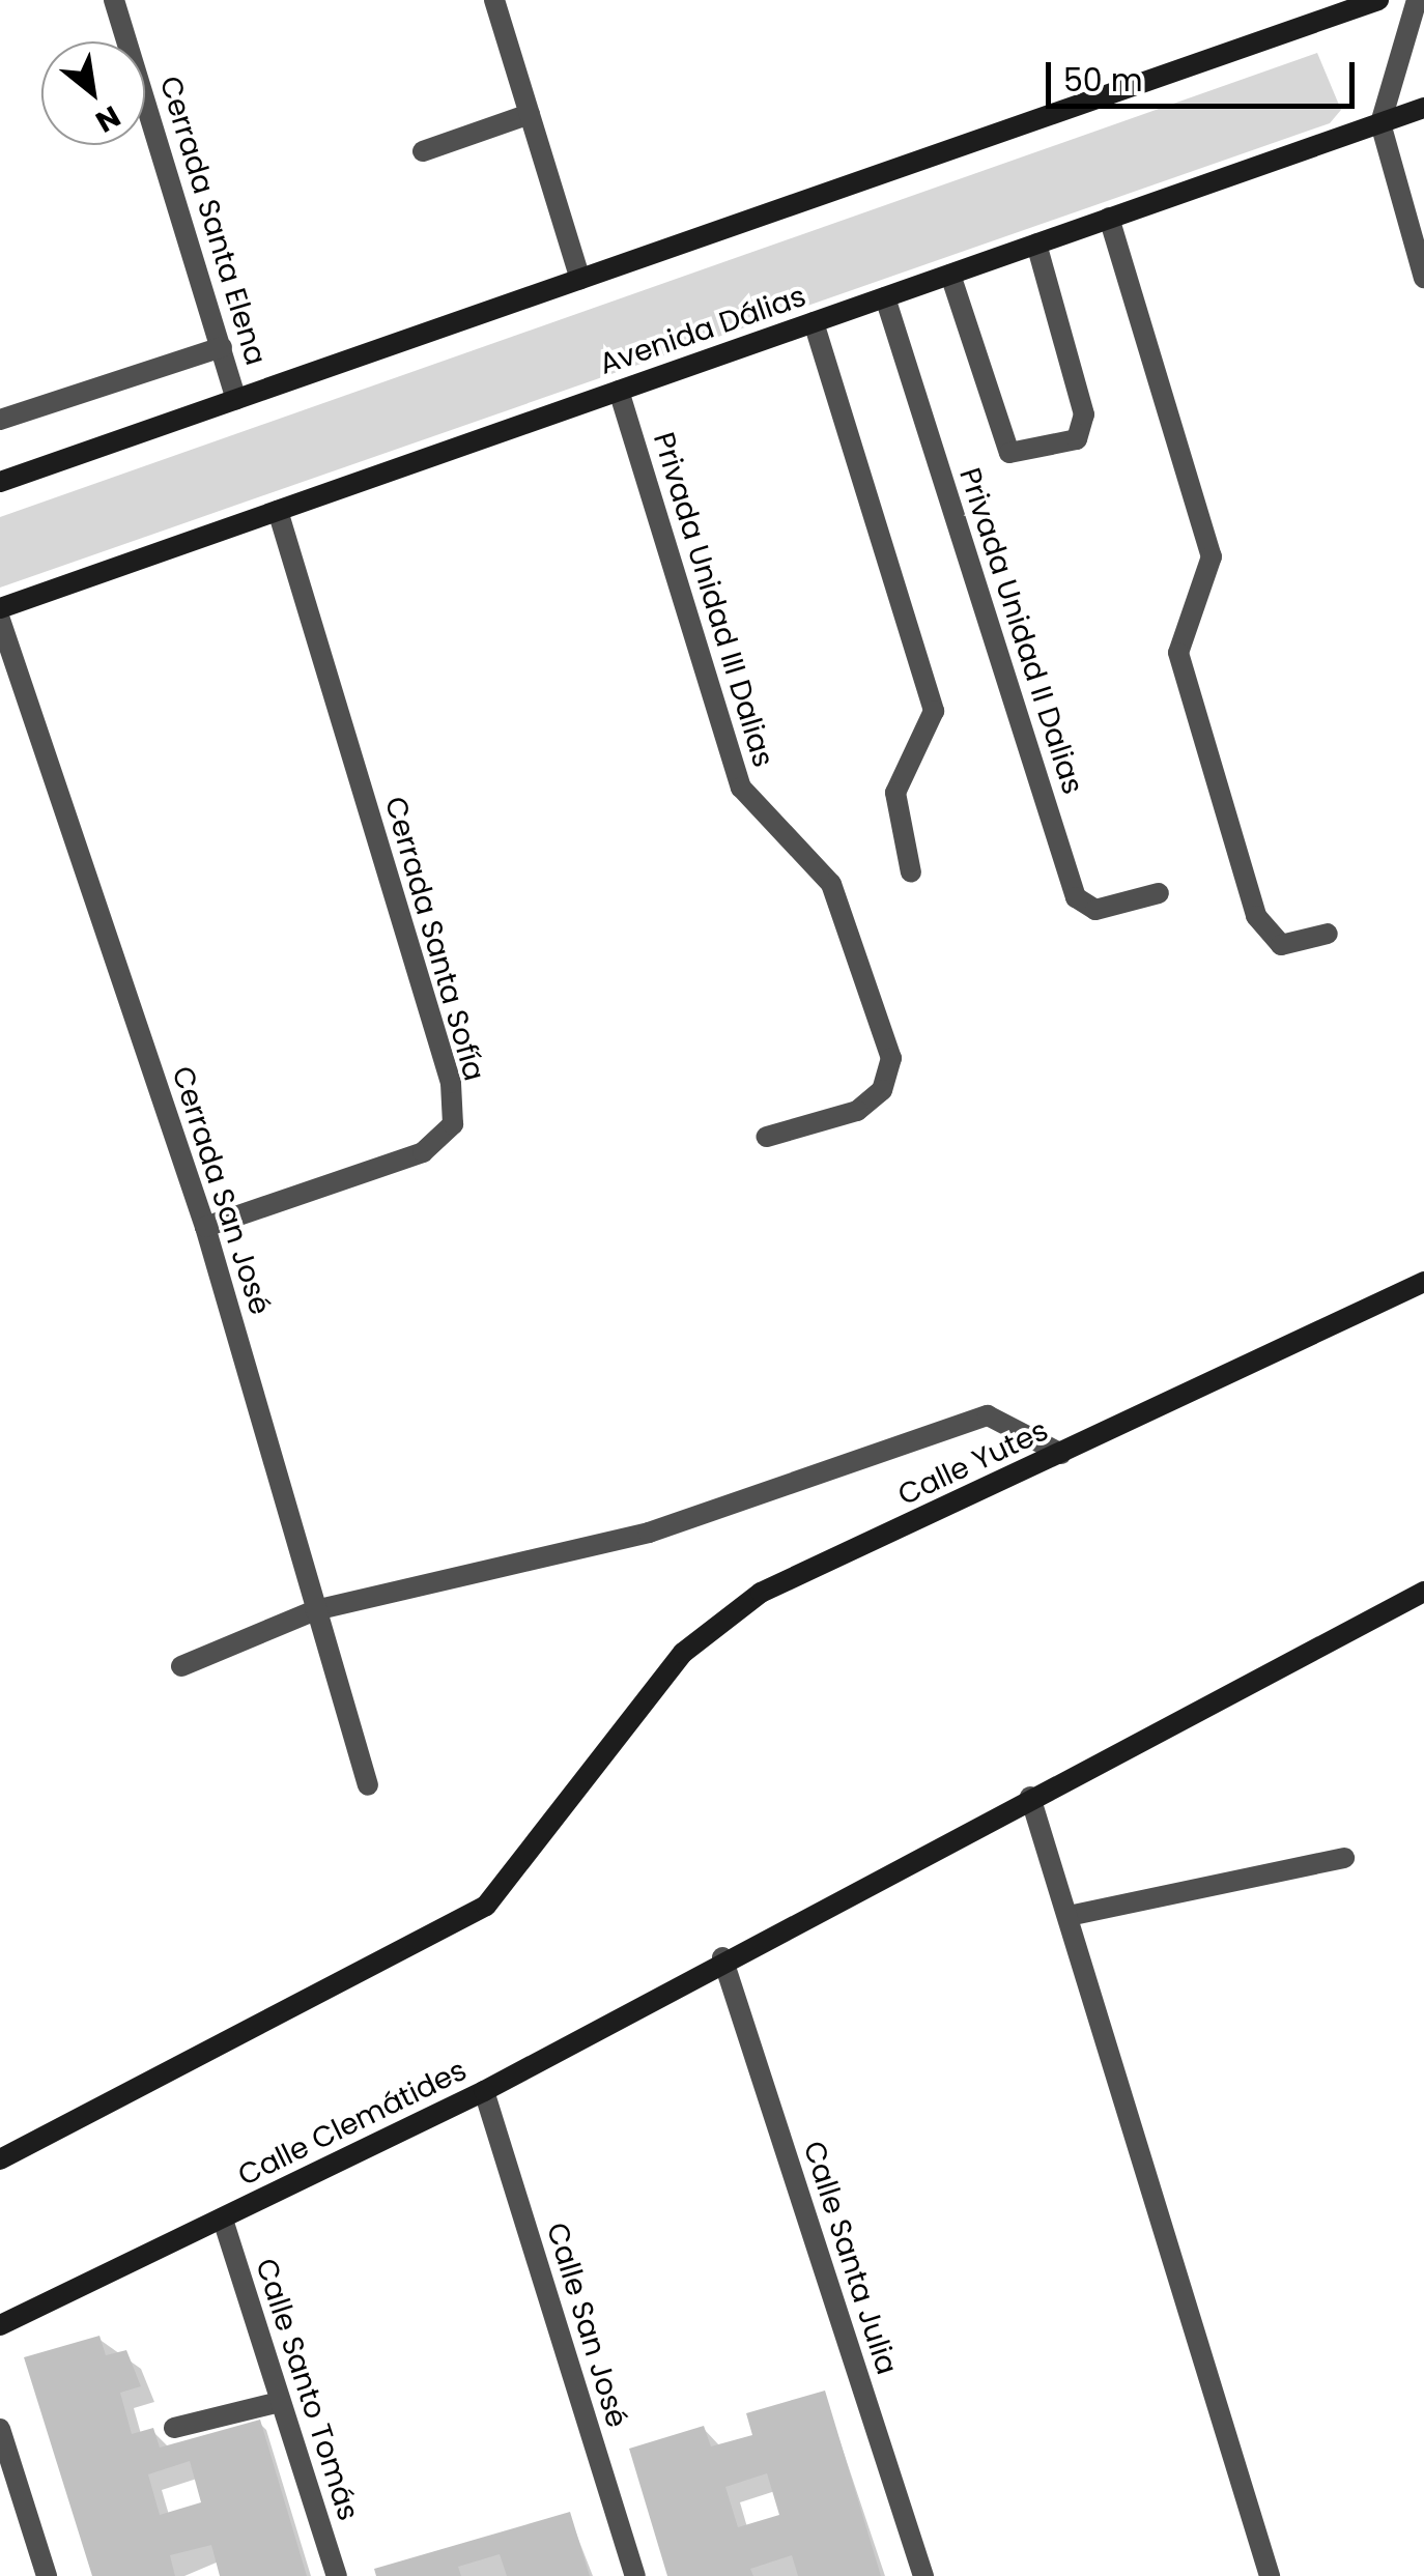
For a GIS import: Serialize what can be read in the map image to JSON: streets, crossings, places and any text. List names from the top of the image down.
{
  "streets": {
    "main road": ["Avenida Dálias", "Calle Yutes", "Calle Clemátides"],
    "street": [
      "Cerrada Santa Elena",
      "Privada Unidad III Dalias",
      "Privada Unidad II Dalias",
      "Cerrada Santa Sofía",
      "Cerrada San José",
      "Calle Santa Julia",
      "Calle San José",
      "Calle Santo Tomás"
    ]
  },
  "crossings": [
    ["Avenida Dálias", "Privada Unidad III Dalias"],
    ["Avenida Dálias", "Privada Unidad II Dalias"],
    ["Avenida Dálias", "Cerrada Santa Sofía"],
    ["Cerrada Santa Sofía", "Cerrada San José"],
    ["Calle Clemátides", "Calle Santa Julia"],
    ["Calle Clemátides", "Calle San José"],
    ["Calle Clemátides", "Calle Santo Tomás"]
  ],
  "scale_bar": "50 m",
  "north": "bottom right"
}
